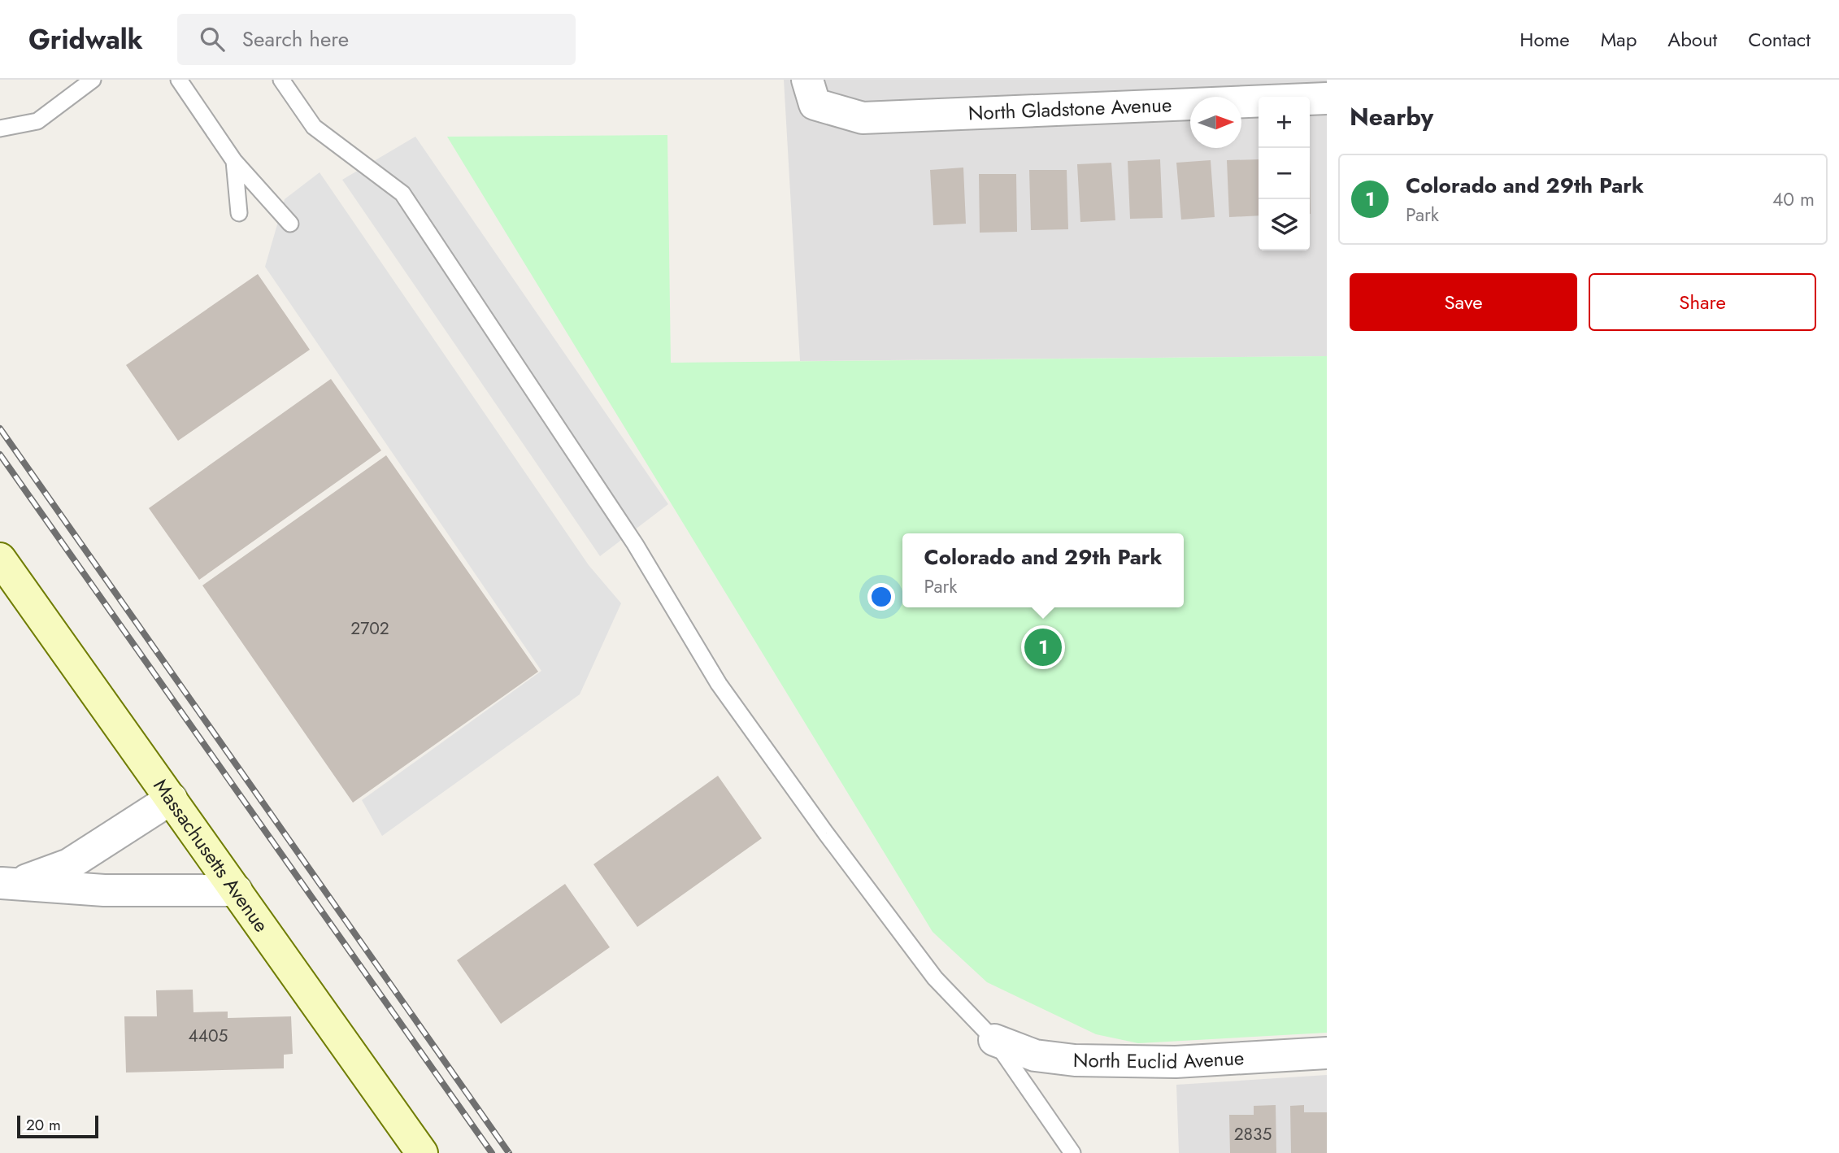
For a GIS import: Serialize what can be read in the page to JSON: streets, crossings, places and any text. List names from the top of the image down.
{
  "streets": {
    "main road": ["Massachusetts Avenue"],
    "street": ["North Gladstone Avenue", "North Euclid Avenue"]
  },
  "house_numbers": ["2702", "4405", "2835"],
  "scale_bar": "20 m",
  "north": "right",
  "page": {
    "header": "Gridwalk",
    "search": "Search here",
    "nav": [
      "Home",
      "Map",
      "About",
      "Contact"
    ],
    "heading": "Nearby",
    "map_buttons": ["+", "−"],
    "list": [
      {
        "mark": "1",
        "name": "Colorado and 29th Park",
        "note": "Park",
        "value": "40 m"
      }
    ],
    "buttons": ["Save", "Share"],
    "popup": ["Colorado and 29th Park", "Park"],
    "pins": "1",
    "scale": "20 m"
  }
}
